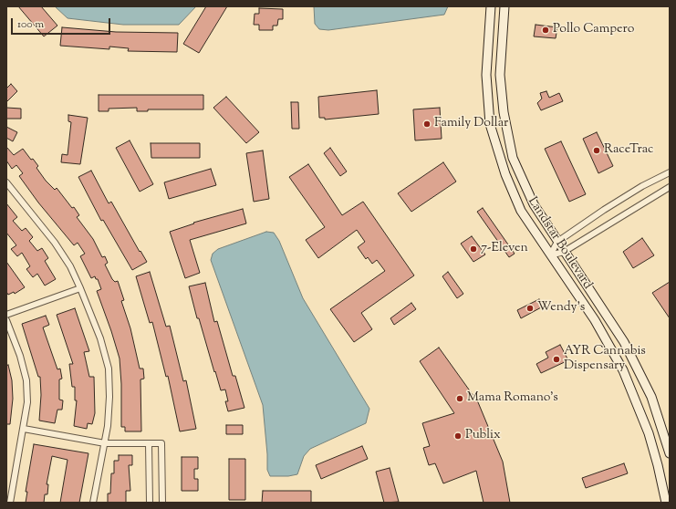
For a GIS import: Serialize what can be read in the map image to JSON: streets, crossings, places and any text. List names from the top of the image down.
{
  "streets": {
    "main road": ["Landstar Boulevard"]
  },
  "places": [
    "Pollo Campero",
    "Family Dollar",
    "RaceTrac",
    "7-Eleven",
    "Wendy's",
    "AYR Cannabis Dispensary",
    "Mama Romano's",
    "Publix"
  ],
  "scale_bar": "100 m"
}
